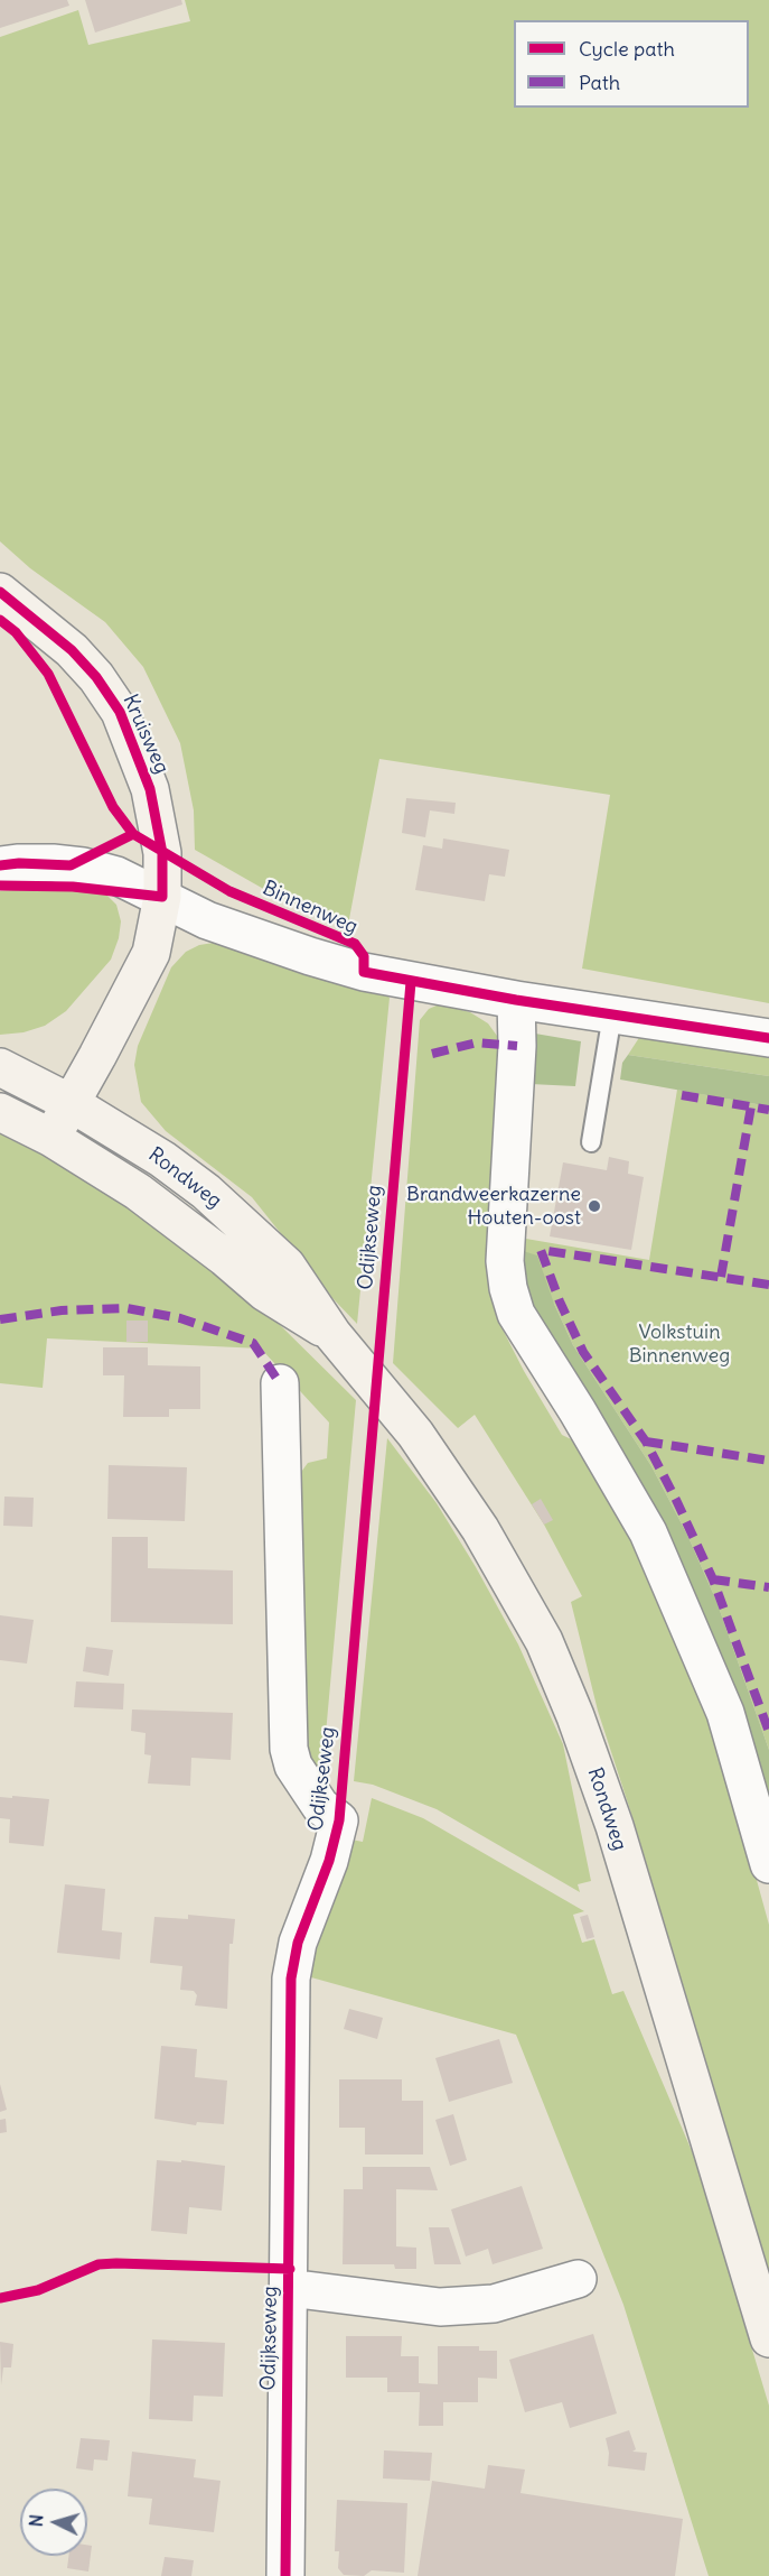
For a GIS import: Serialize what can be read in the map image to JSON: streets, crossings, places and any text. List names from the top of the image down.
{
  "streets": {
    "main road": ["Kruisweg", "Rondweg"],
    "street": ["Binnenweg", "Odijkseweg"]
  },
  "crossings": [
    ["Kruisweg", "Binnenweg"],
    ["Kruisweg", "Rondweg"]
  ],
  "parks": ["Volkstuin Binnenweg"],
  "places": ["Brandweerkazerne Houten-oost"],
  "legend": ["Cycle path", "Path"],
  "north": "left"
}
